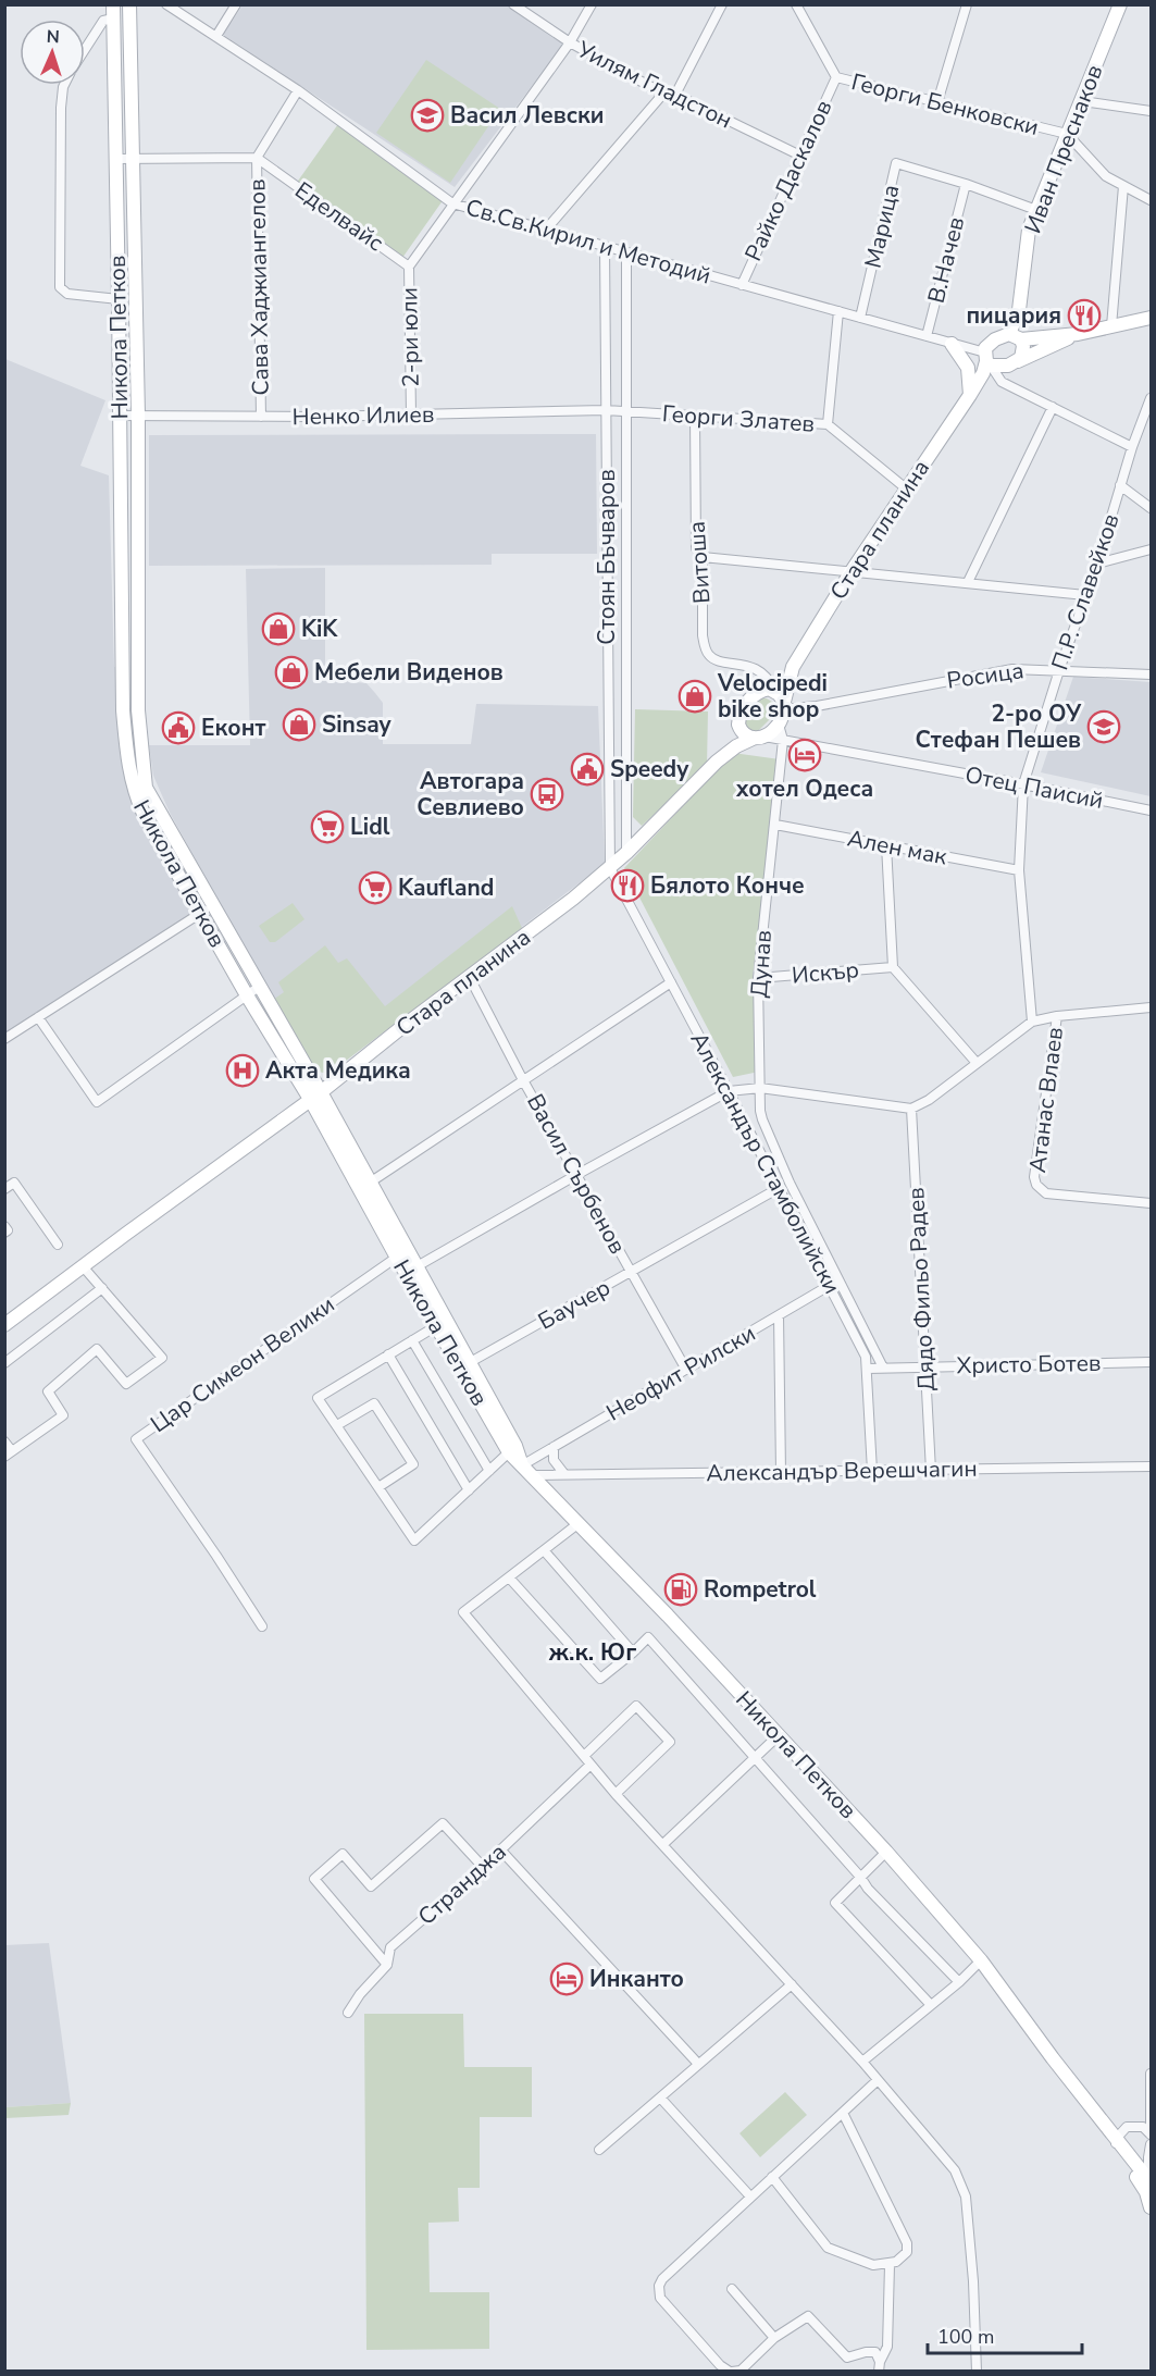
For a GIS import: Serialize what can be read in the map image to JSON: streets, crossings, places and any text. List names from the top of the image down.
{
  "streets": {
    "main road": ["Иван Преснаков", "Никола Петков", "Стара планина"],
    "street": [
      "Уилям Гладстон",
      "Георги Бенковски",
      "Райко Даскалов",
      "Еделвайс",
      "Марица",
      "Св.Св.Кирил и Методий",
      "В.Начев",
      "Сава Хаджиангелов",
      "2-ри юли",
      "Ненко Илиев",
      "Георги Златев",
      "Стоян Бъчваров",
      "Витоша",
      "П.Р. Славейков",
      "Росица",
      "Отец Паисий",
      "Ален мак",
      "Дунав",
      "Искър",
      "Атанас Влаев",
      "Александър Стамболийски",
      "Васил Сърбенов",
      "Дядо Фильо Радев",
      "Баучер",
      "Цар Симеон Велики",
      "Христо Ботев",
      "Неофит Рилски",
      "Александър Верешчагин",
      "Странджа"
    ]
  },
  "crossings": [
    ["Уилям Гладстон", "Райко Даскалов"],
    ["Уилям Гладстон", "2-ри юли"],
    ["Георги Бенковски", "Иван Преснаков"],
    ["Георги Бенковски", "Райко Даскалов"],
    ["Иван Преснаков", "Марица"],
    ["Иван Преснаков", "Св.Св.Кирил и Методий"],
    ["Иван Преснаков", "Стара планина"],
    ["Райко Даскалов", "Св.Св.Кирил и Методий"],
    ["Еделвайс", "Сава Хаджиангелов"],
    ["Еделвайс", "2-ри юли"],
    ["Марица", "Св.Св.Кирил и Методий"],
    ["Марица", "В.Начев"],
    ["Св.Св.Кирил и Методий", "В.Начев"],
    ["Св.Св.Кирил и Методий", "Сава Хаджиангелов"],
    ["Св.Св.Кирил и Методий", "2-ри юли"],
    ["Св.Св.Кирил и Методий", "Стара планина"],
    ["Св.Св.Кирил и Методий", "Стоян Бъчваров"],
    ["Св.Св.Кирил и Методий", "П.Р. Славейков"],
    ["Сава Хаджиангелов", "Ненко Илиев"],
    ["Никола Петков", "Ненко Илиев"],
    ["Никола Петков", "Стара планина"],
    ["Никола Петков", "Баучер"],
    ["Никола Петков", "Цар Симеон Велики"],
    ["Никола Петков", "Неофит Рилски"],
    ["Никола Петков", "Александър Верешчагин"],
    ["2-ри юли", "Ненко Илиев"],
    ["Ненко Илиев", "Георги Златев"],
    ["Ненко Илиев", "Стоян Бъчваров"],
    ["Георги Златев", "Стара планина"],
    ["Георги Златев", "Стоян Бъчваров"],
    ["Георги Златев", "Витоша"],
    ["Стара планина", "Стоян Бъчваров"],
    ["Стара планина", "Росица"],
    ["Стара планина", "Отец Паисий"],
    ["Стара планина", "Дунав"],
    ["Стара планина", "Александър Стамболийски"],
    ["Стара планина", "Васил Сърбенов"],
    ["Стоян Бъчваров", "Александър Стамболийски"],
    ["П.Р. Славейков", "Росица"],
    ["П.Р. Славейков", "Отец Паисий"],
    ["П.Р. Славейков", "Ален мак"],
    ["Росица", "Отец Паисий"],
    ["Росица", "Дунав"],
    ["Отец Паисий", "Дунав"],
    ["Ален мак", "Дунав"],
    ["Дунав", "Искър"],
    ["Дунав", "Александър Стамболийски"],
    ["Александър Стамболийски", "Баучер"],
    ["Александър Стамболийски", "Христо Ботев"],
    ["Александър Стамболийски", "Неофит Рилски"],
    ["Александър Стамболийски", "Александър Верешчагин"],
    ["Васил Сърбенов", "Баучер"],
    ["Васил Сърбенов", "Неофит Рилски"],
    ["Дядо Фильо Радев", "Христо Ботев"],
    ["Дядо Фильо Радев", "Александър Верешчагин"],
    ["Неофит Рилски", "Александър Верешчагин"]
  ],
  "districts": ["ж.к. Юг"],
  "places": {
    "school or university": ["Васил Левски", "2-ро ОУ Стефан Пешев"],
    "restaurant": ["пицария", "Бялото Конче"],
    "shop": [
      "KiK",
      "Мебели Виденов",
      "Velocipedi bike shop",
      "Sinsay"
    ],
    "public building": ["Еконт", "Speedy"],
    "hotel": ["хотел Одеса", "Инканто"],
    "bus stop": ["Автогара Севлиево"],
    "supermarket": ["Lidl", "Kaufland"],
    "hospital": ["Акта Медика"],
    "fuel station": ["Rompetrol"]
  },
  "scale_bar": "100 m",
  "north": "top"
}
